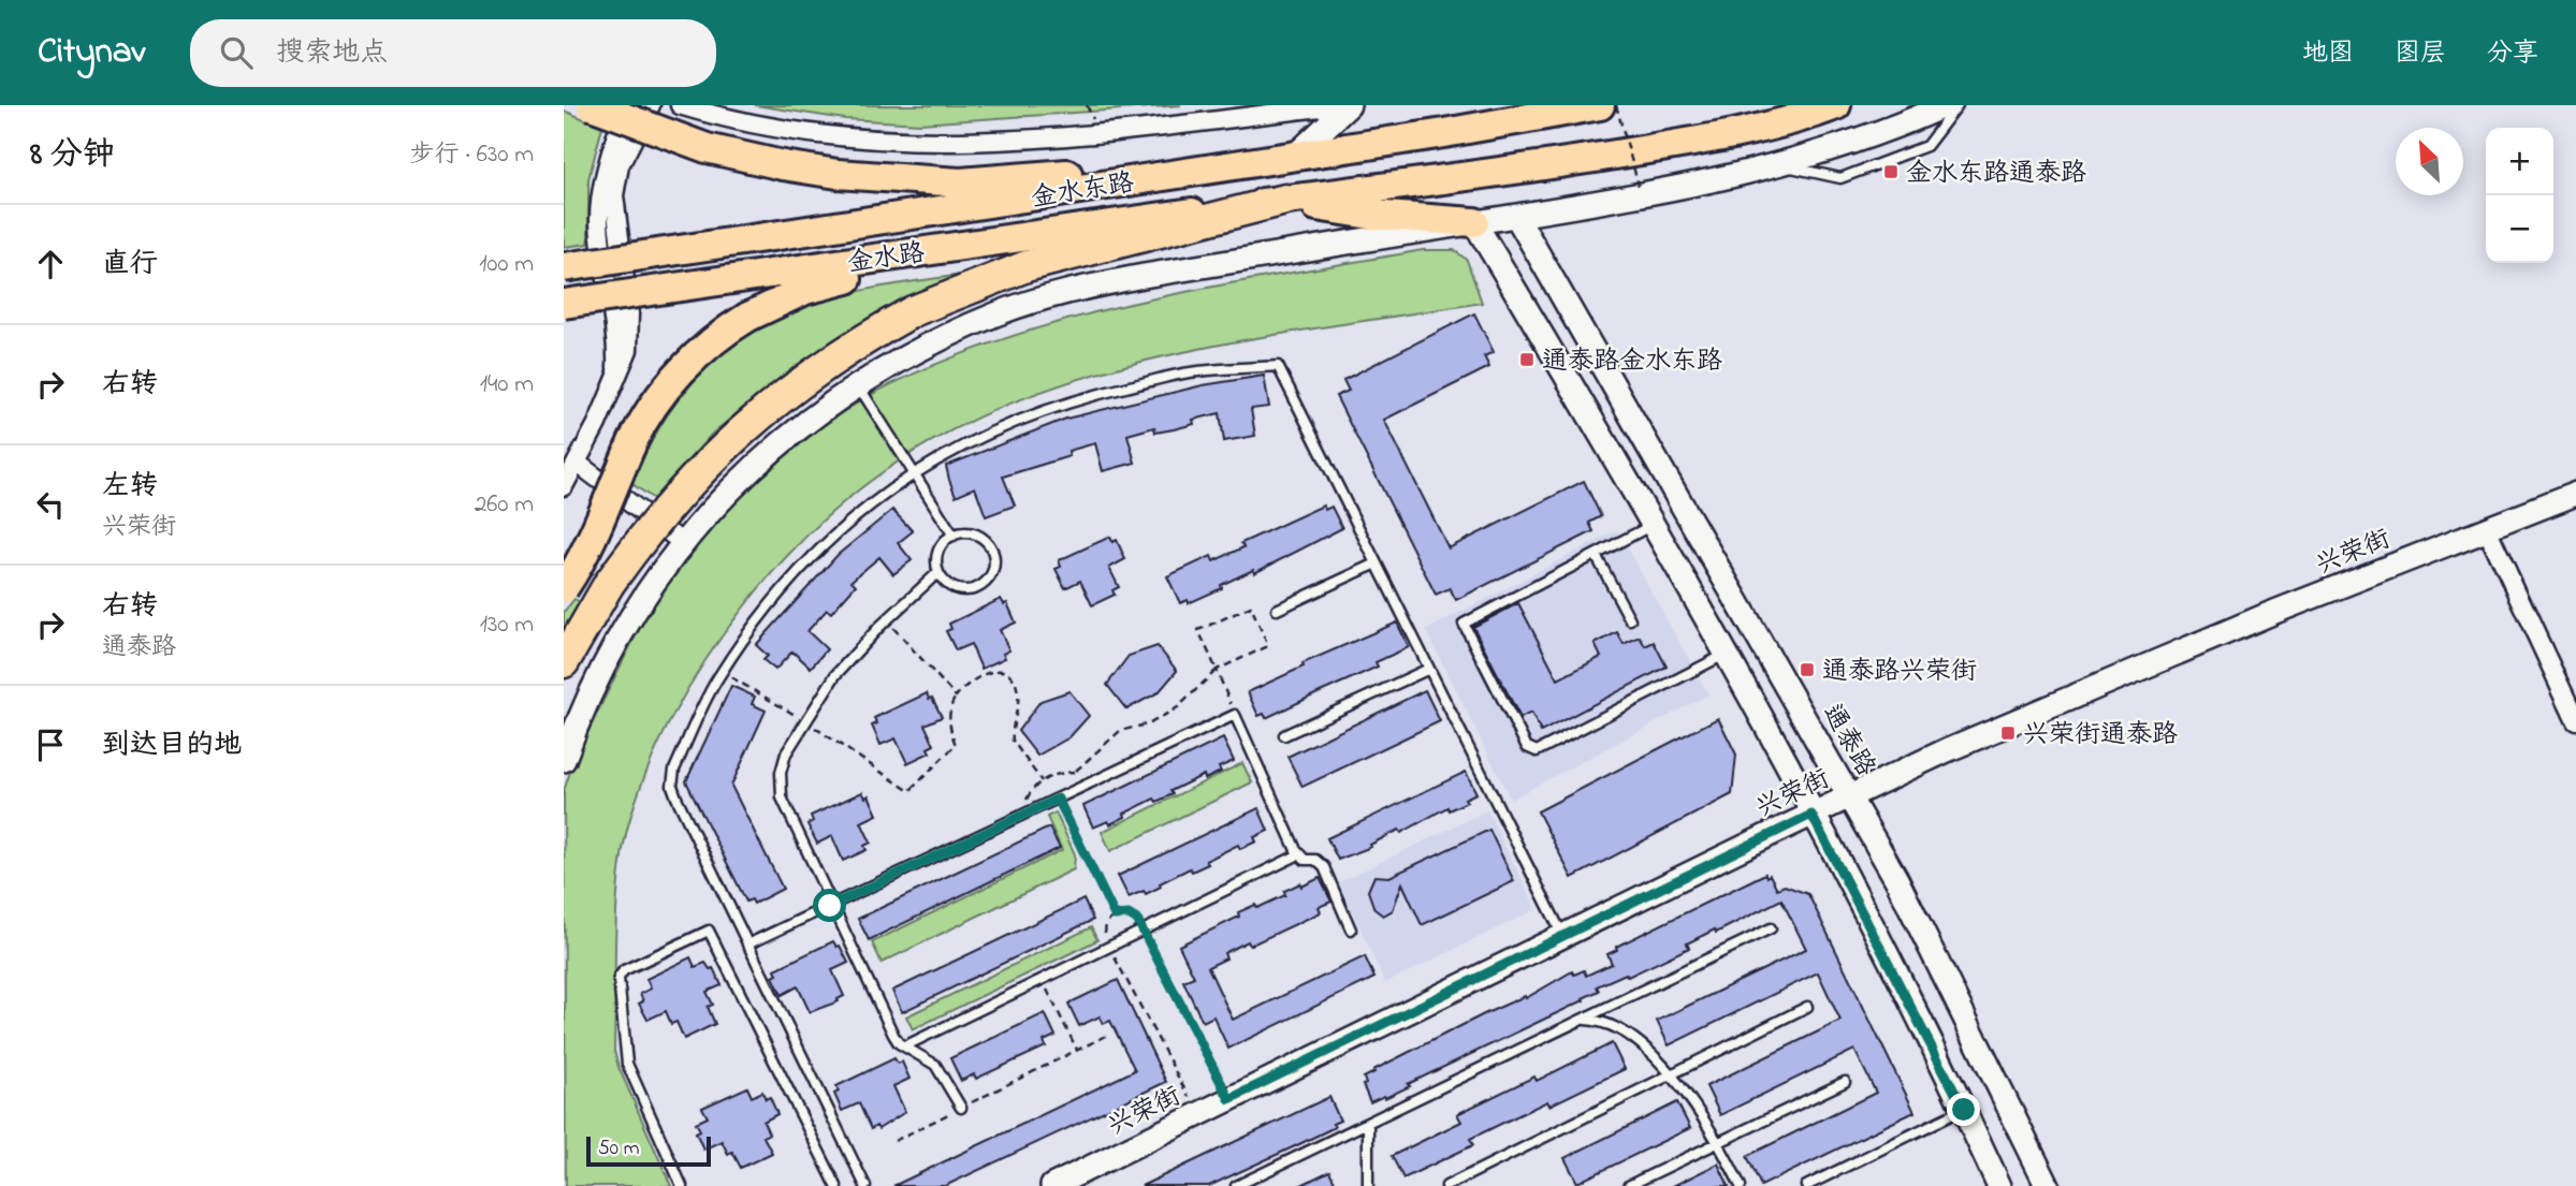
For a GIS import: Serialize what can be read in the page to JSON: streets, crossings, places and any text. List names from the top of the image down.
{
  "streets": {
    "main road": ["金水东路", "金水路"],
    "street": ["兴荣街", "通泰路"]
  },
  "crossings": [
    ["金水东路", "金水路"],
    ["兴荣街", "通泰路"]
  ],
  "places": {
    "transit": [
      "金水东路通泰路",
      "通泰路金水东路",
      "通泰路兴荣街",
      "兴荣街通泰路"
    ]
  },
  "scale_bar": "50 m",
  "north": "top left",
  "page": {
    "header": "Citynav",
    "search": "搜索地点",
    "nav": ["地图", "图层", "分享"],
    "heading": ["8 分钟", "步行 · 630 m"],
    "map_buttons": ["+", "−"],
    "list": [
      ["直行", "100 m"],
      ["右转", "140 m"],
      ["左转", "兴荣街", "260 m"],
      ["右转", "通泰路", "130 m"],
      "到达目的地"
    ],
    "scale": "50 m"
  }
}
